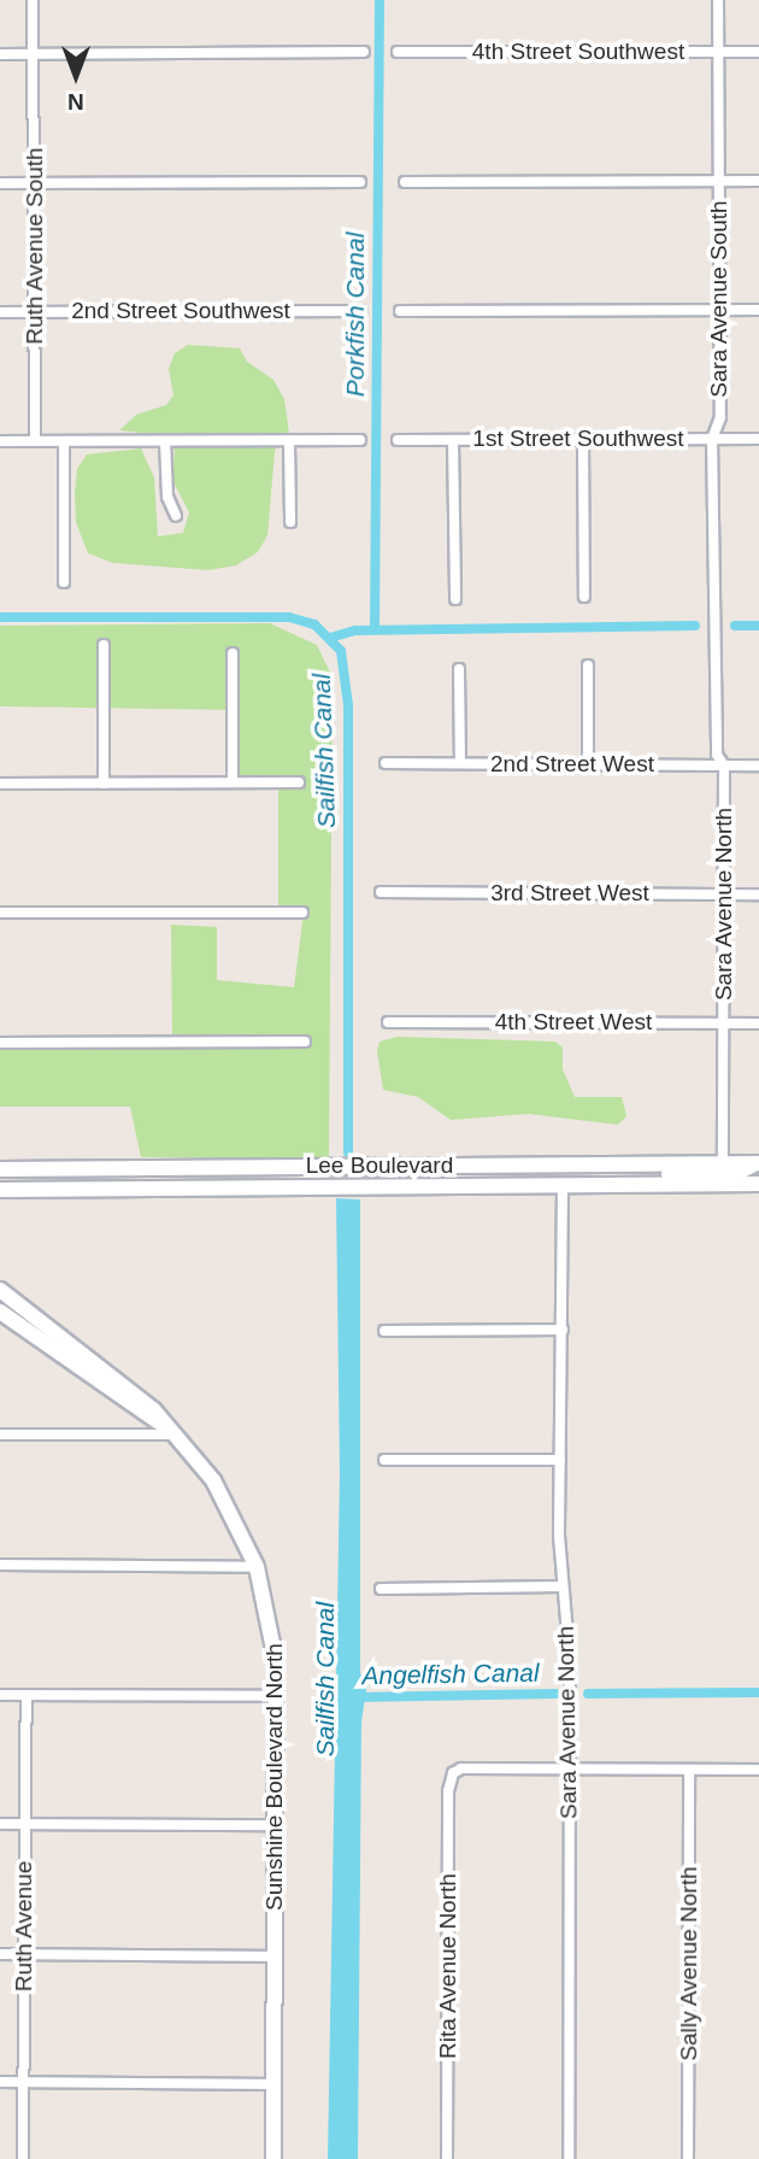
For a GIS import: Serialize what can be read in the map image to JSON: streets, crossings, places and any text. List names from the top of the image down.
{
  "streets": {
    "main road": ["Lee Boulevard", "Sunshine Boulevard North"],
    "street": [
      "4th Street Southwest",
      "Ruth Avenue South",
      "Sara Avenue South",
      "2nd Street Southwest",
      "1st Street Southwest",
      "2nd Street West",
      "3rd Street West",
      "Sara Avenue North",
      "4th Street West",
      "Ruth Avenue",
      "Sally Avenue North",
      "Rita Avenue North"
    ]
  },
  "crossings": [
    ["4th Street Southwest", "Sara Avenue South"],
    ["Ruth Avenue South", "2nd Street Southwest"],
    ["Sara Avenue South", "1st Street Southwest"],
    ["Sara Avenue South", "Sara Avenue North"],
    ["2nd Street West", "Sara Avenue North"],
    ["3rd Street West", "Sara Avenue North"],
    ["Sara Avenue North", "4th Street West"],
    ["Sara Avenue North", "Lee Boulevard"],
    ["Sara Avenue North", "Rita Avenue North"]
  ],
  "water": ["Porkfish Canal", "Sailfish Canal", "Angelfish Canal"],
  "north": "bottom"
}
